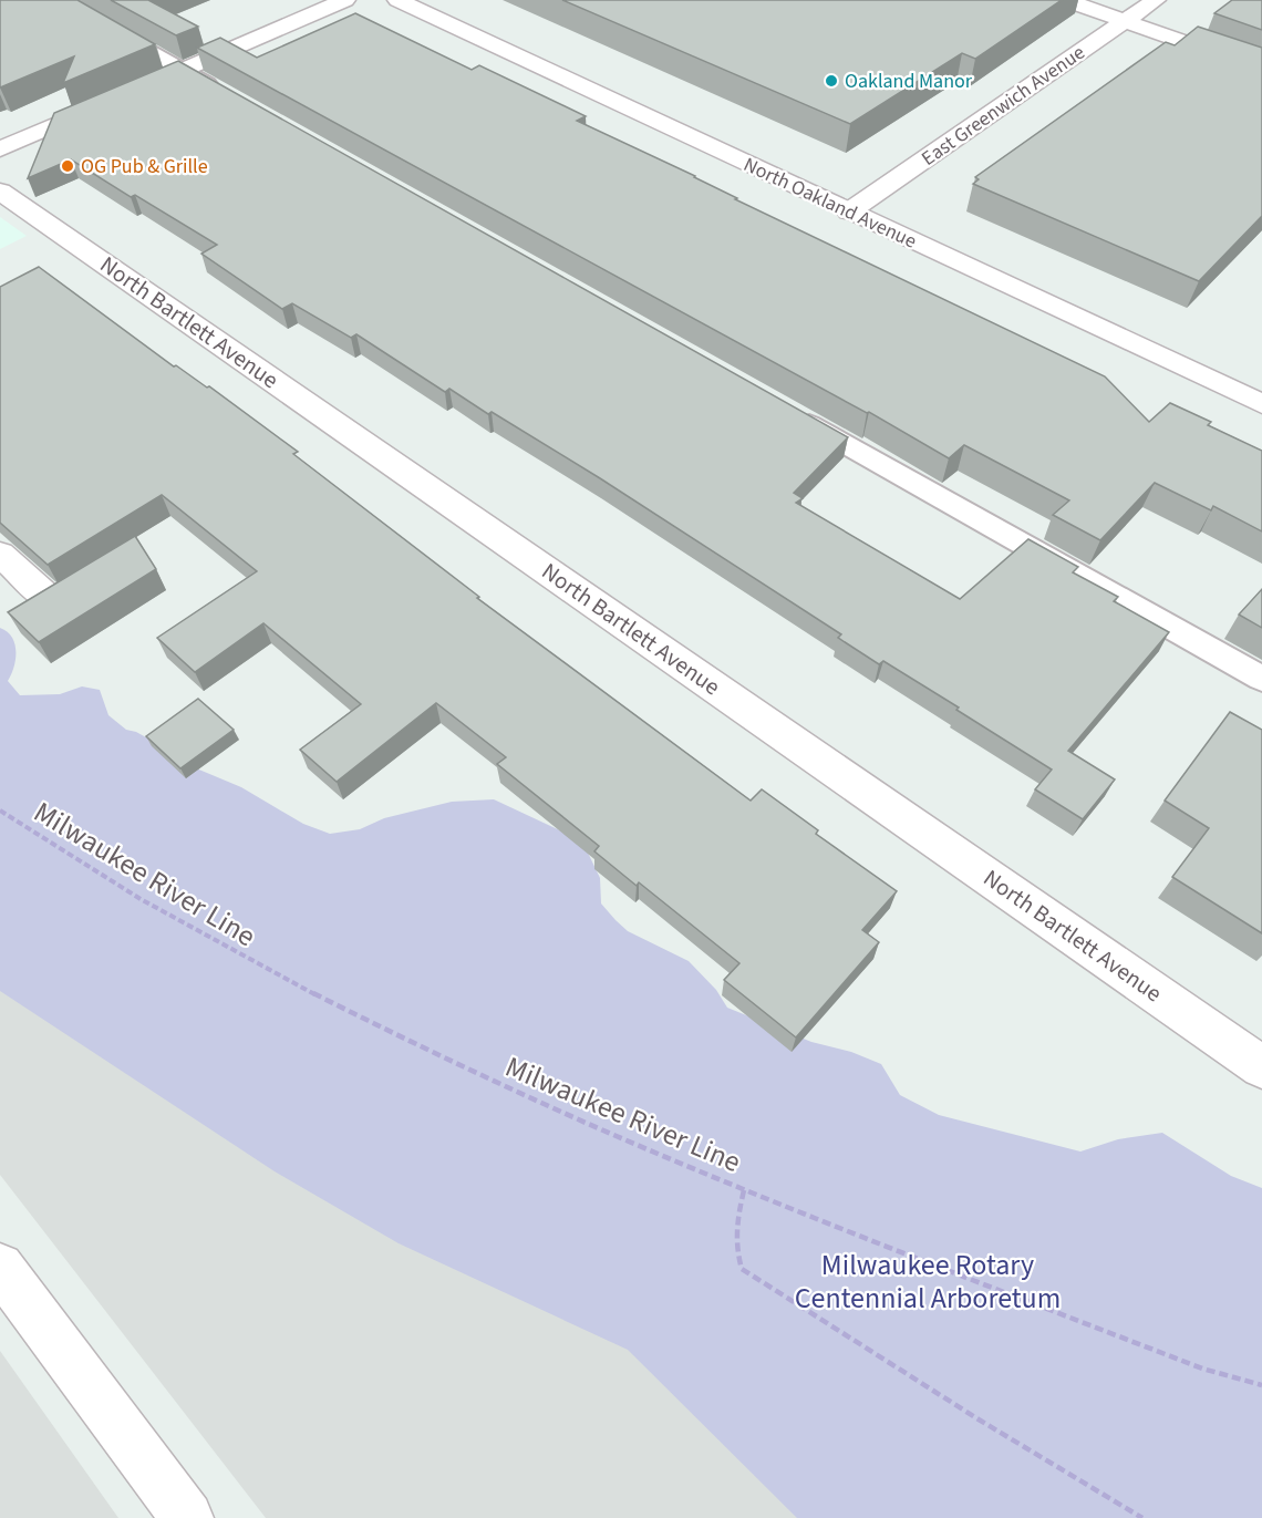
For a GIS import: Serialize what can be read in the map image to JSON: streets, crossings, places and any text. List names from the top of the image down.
{
  "streets": {
    "street": ["East Greenwich Avenue", "North Oakland Avenue", "North Bartlett Avenue"],
    "path": ["Milwaukee River Line"]
  },
  "crossings": [
    ["East Greenwich Avenue", "North Oakland Avenue"]
  ],
  "parks": ["Milwaukee Rotary Centennial Arboretum"],
  "places": ["Oakland Manor", "OG Pub & Grille"]
}
